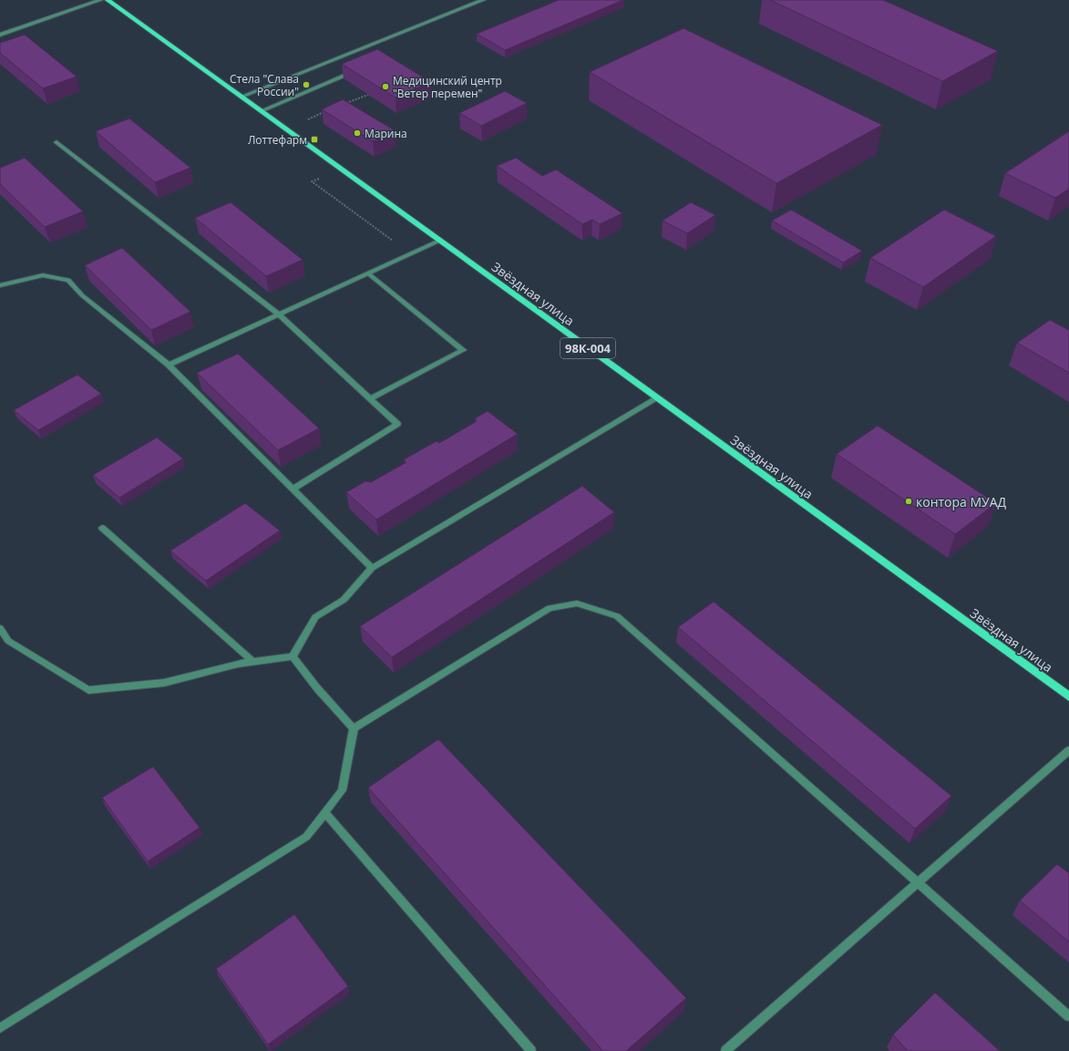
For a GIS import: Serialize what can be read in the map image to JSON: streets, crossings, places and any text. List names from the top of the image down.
{
  "streets": {
    "main road": ["Звёздная улица", "98К-004"]
  },
  "places": {
    "other": [
      "Стела \"Слава России\"",
      "Медицинский центр \"Ветер перемен\"",
      "Марина",
      "контора МУАД"
    ],
    "transit": ["Лоттефарм"]
  }
}
